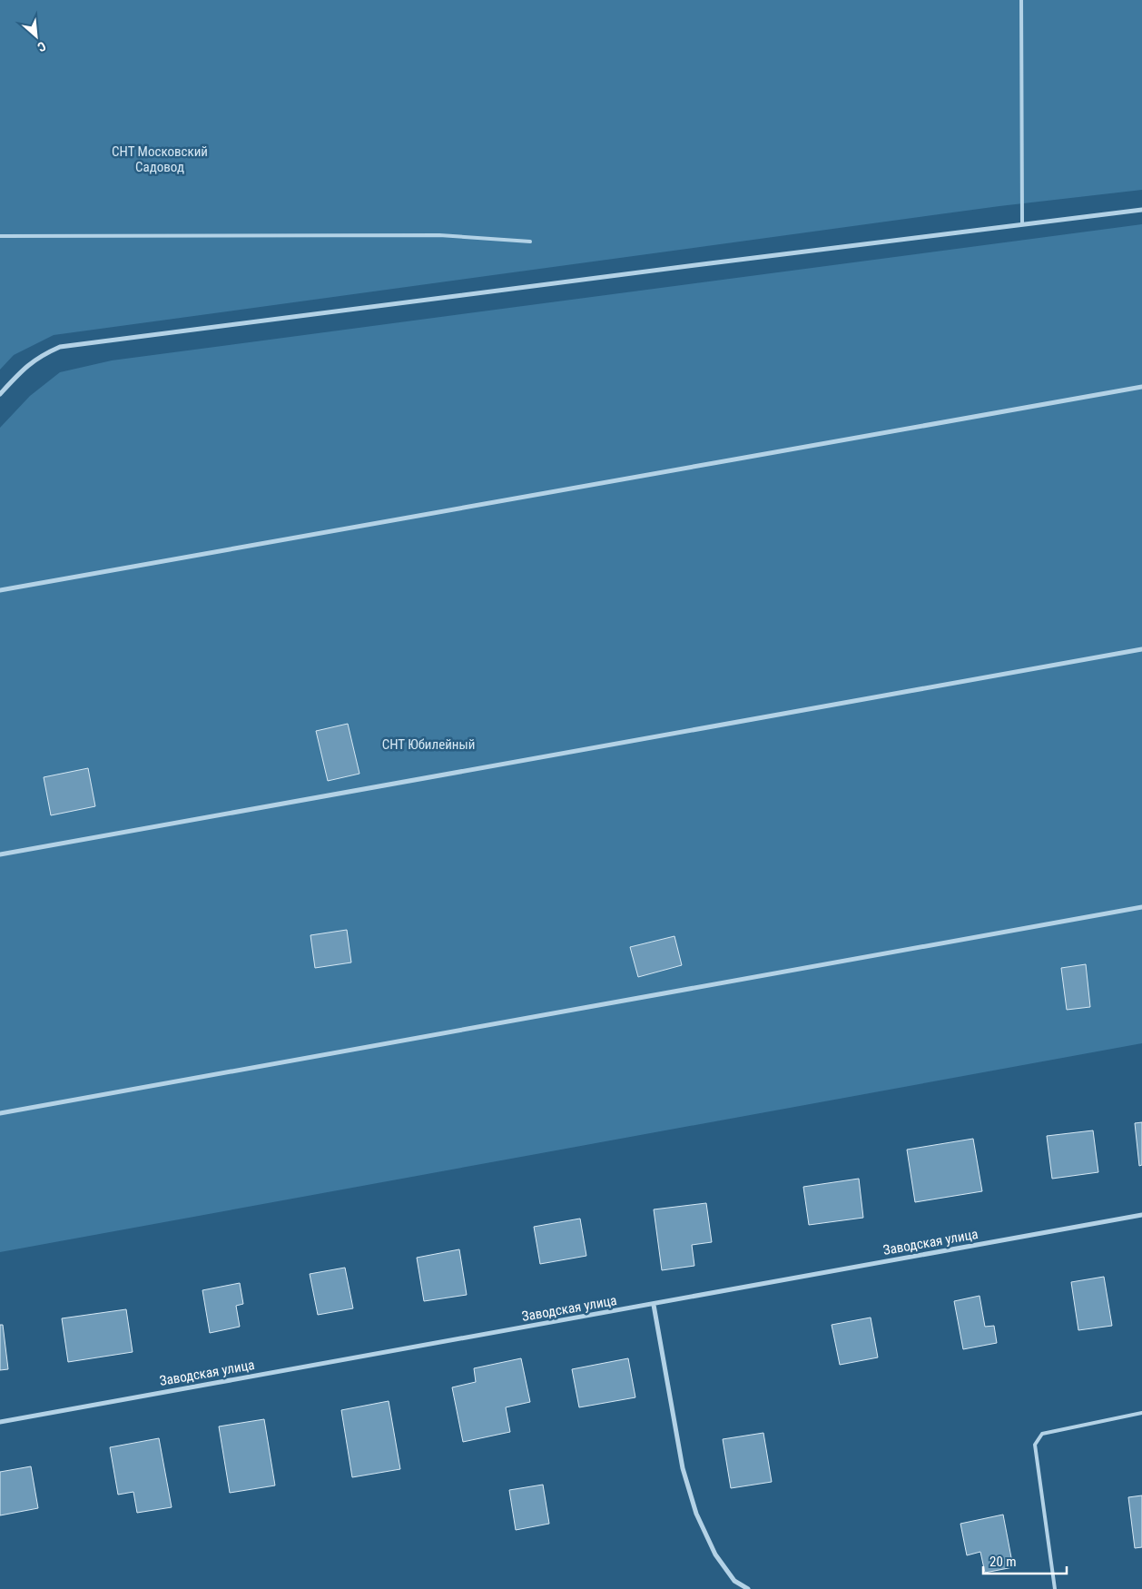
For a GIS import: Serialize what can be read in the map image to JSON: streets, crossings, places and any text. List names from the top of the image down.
{
  "streets": {
    "street": ["Заводская улица"]
  },
  "parks": ["СНТ Московский Садовод", "СНТ Юбилейный"],
  "scale_bar": "20 m",
  "north": "bottom right"
}
